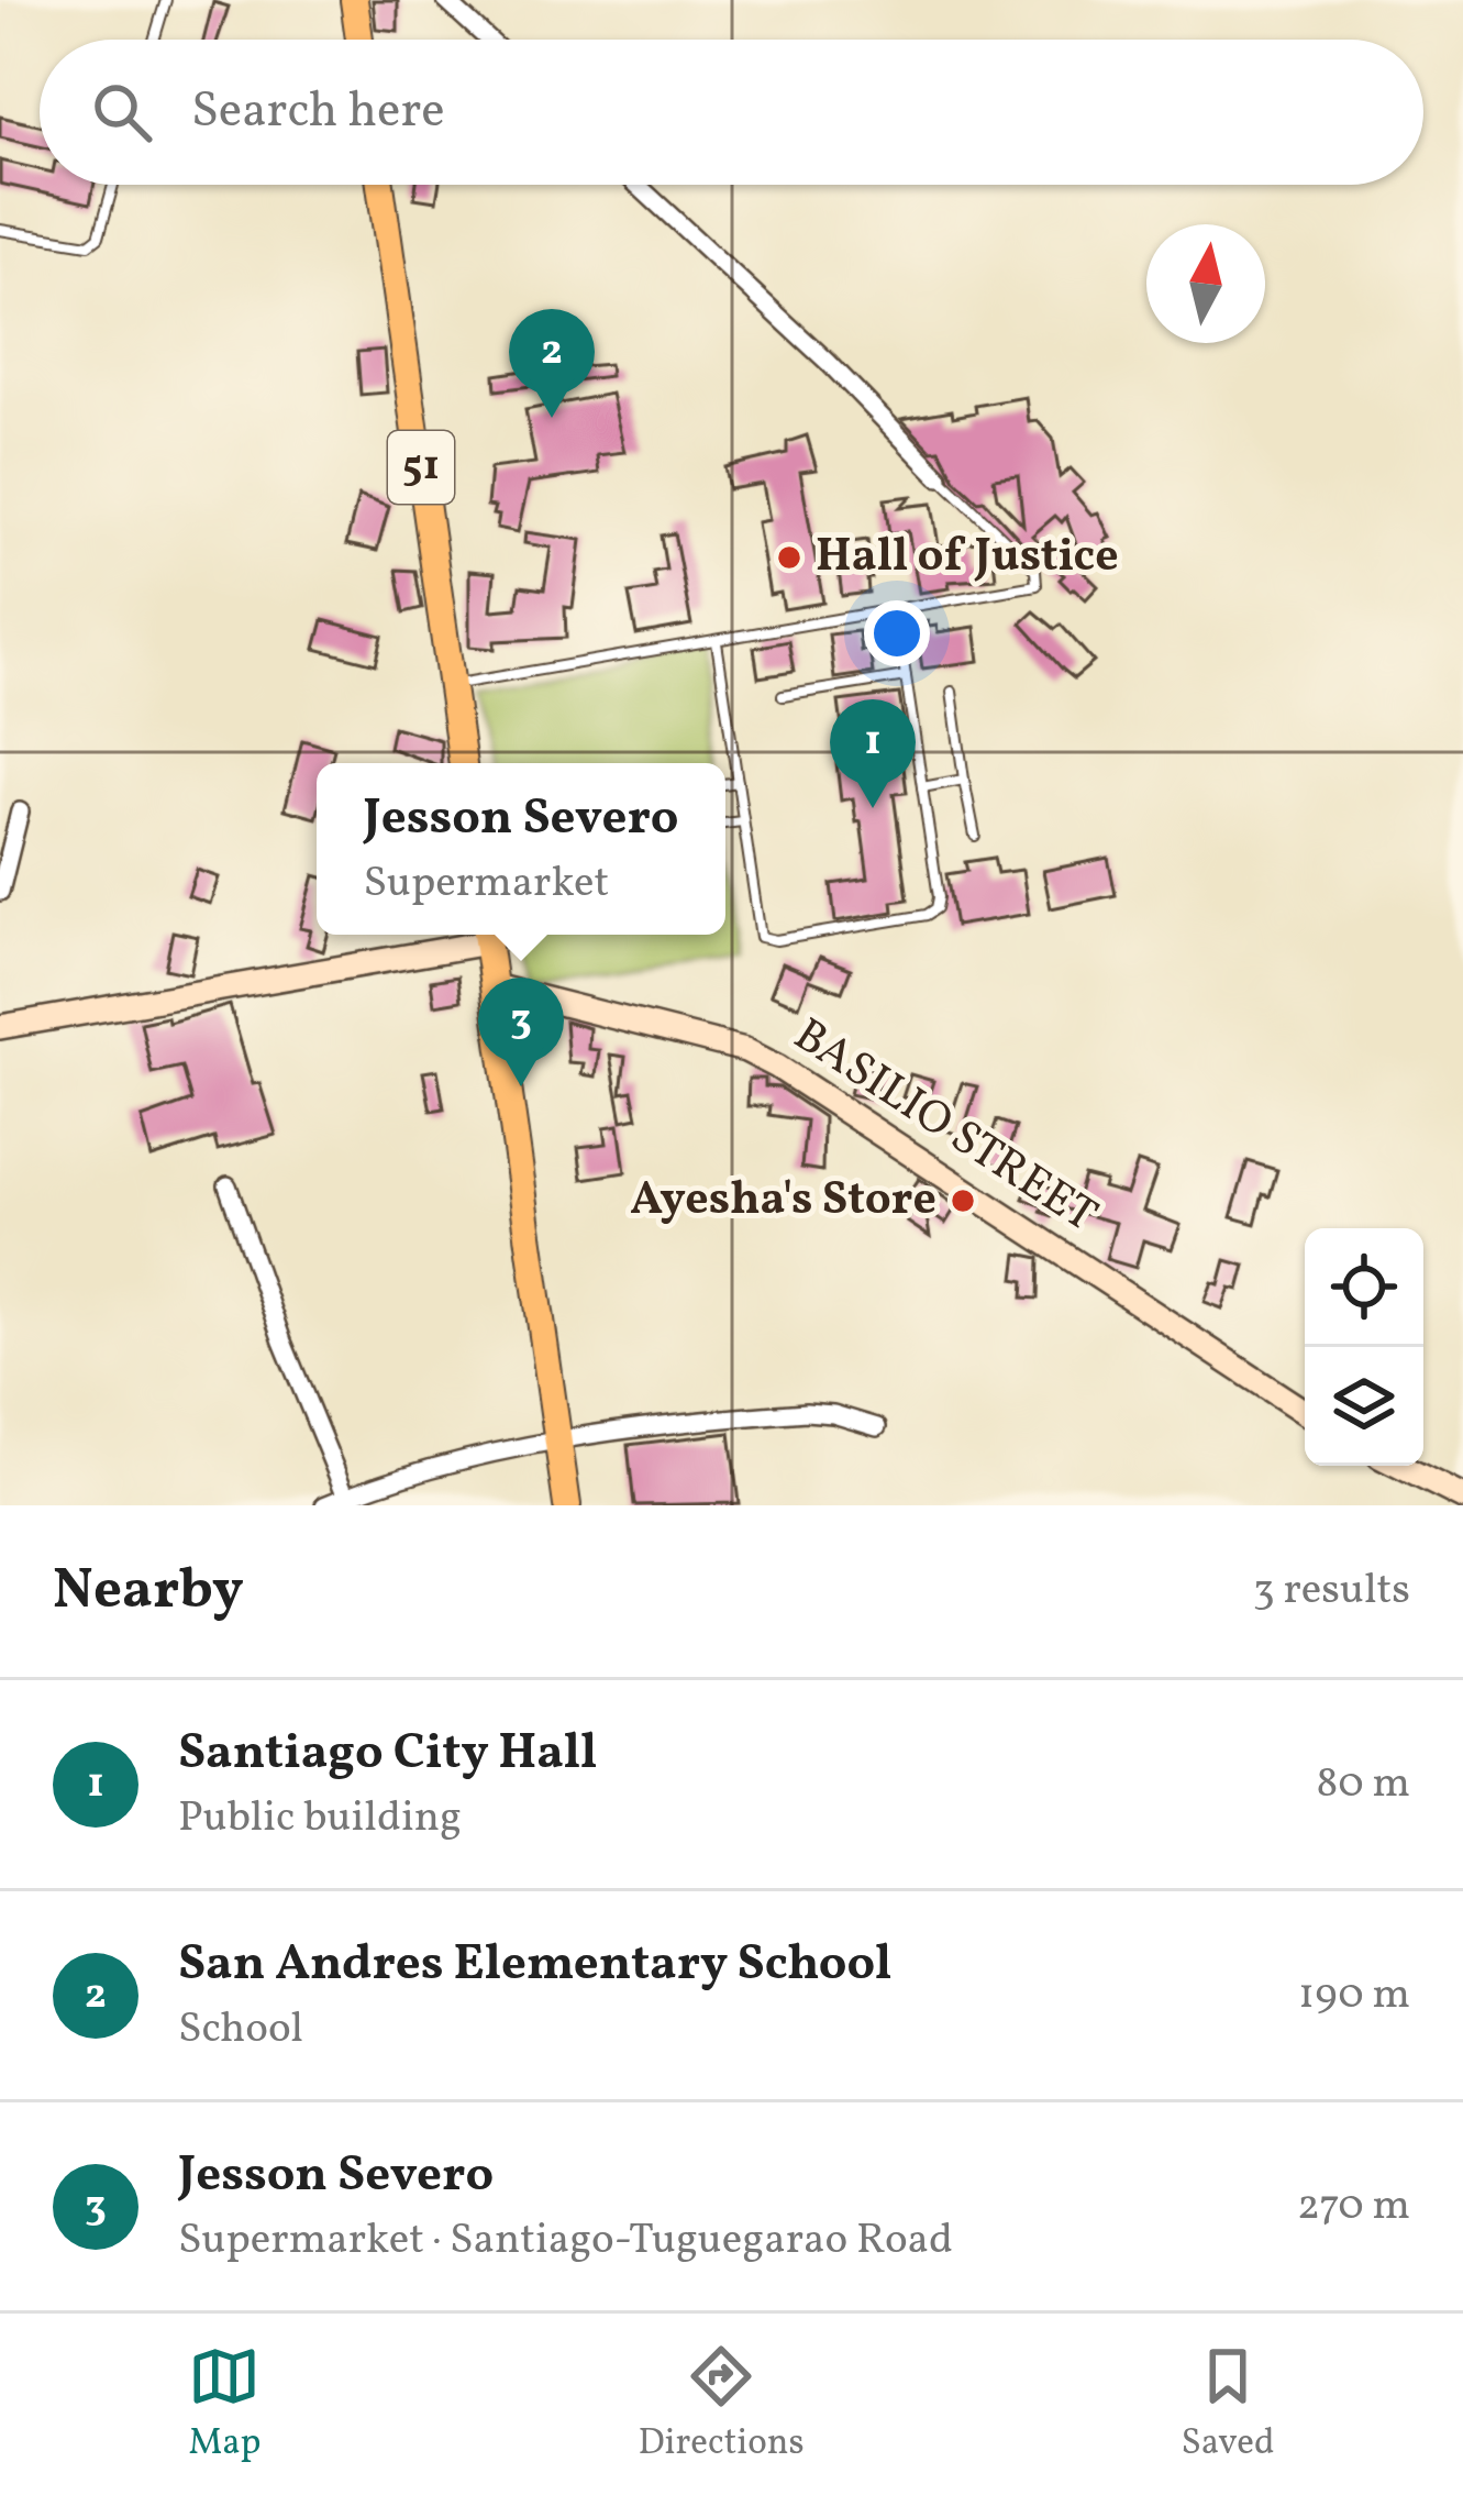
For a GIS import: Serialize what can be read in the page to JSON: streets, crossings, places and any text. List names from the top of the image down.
{
  "streets": {
    "main road": ["51"],
    "street": ["BASILIO STREET"]
  },
  "places": ["Hall of Justice", "Ayesha's Store"],
  "north": "top",
  "page": {
    "search": "Search here",
    "pins": ["2", "1", "3"],
    "popup": ["Jesson Severo", "Supermarket"],
    "heading": ["Nearby", "3 results"],
    "list": [
      {
        "mark": "1",
        "name": "Santiago City Hall",
        "note": "Public building",
        "value": "80 m"
      },
      {
        "mark": "2",
        "name": "San Andres Elementary School",
        "note": "School",
        "value": "190 m"
      },
      {
        "mark": "3",
        "name": "Jesson Severo",
        "note": "Supermarket · Santiago-Tuguegarao Road",
        "value": "270 m"
      }
    ],
    "nav": ["Map", "Directions", "Saved"]
  }
}
